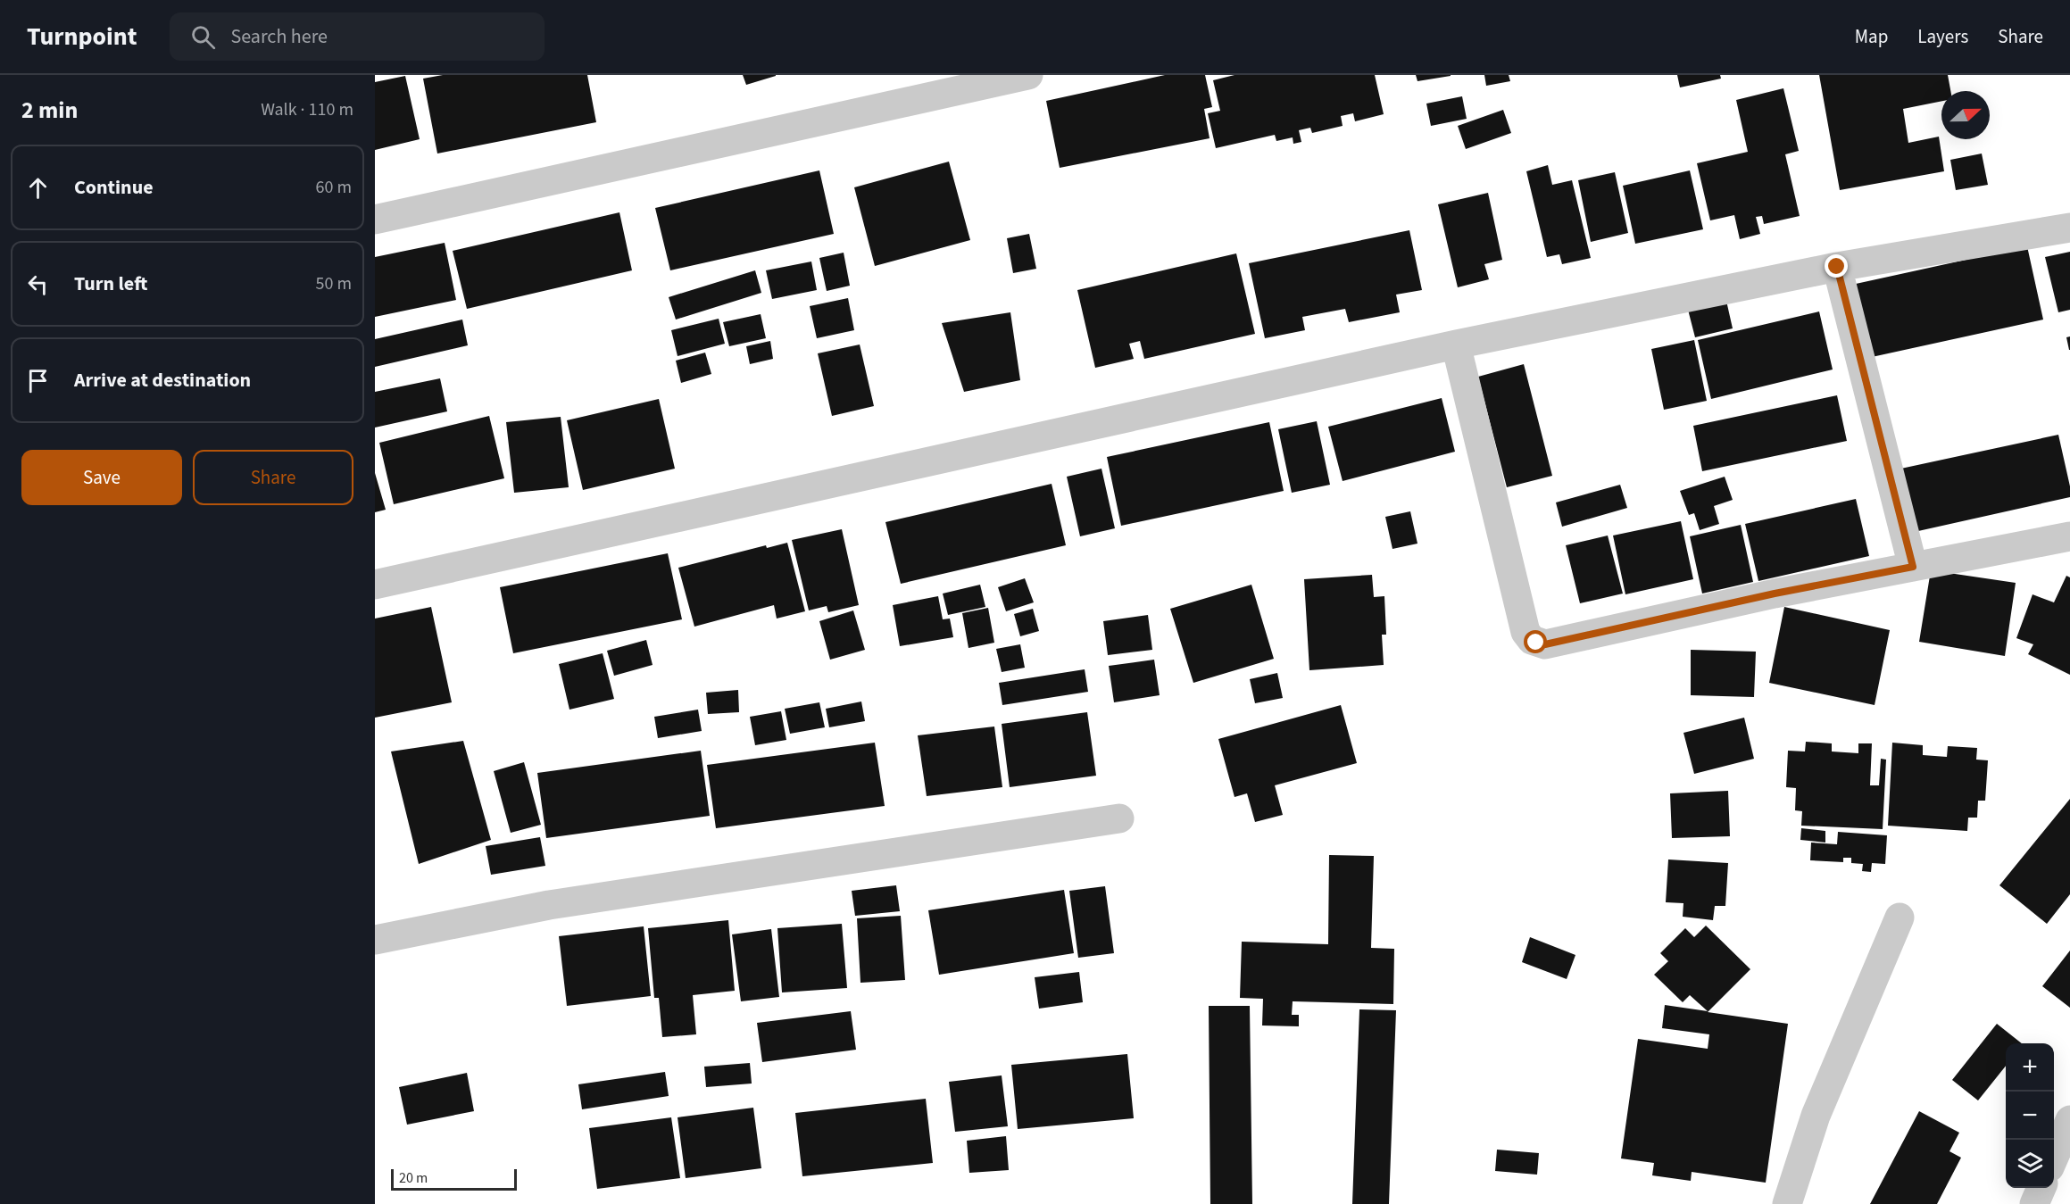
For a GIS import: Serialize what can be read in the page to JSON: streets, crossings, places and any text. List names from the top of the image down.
{
  "scale_bar": "20 m",
  "north": "right",
  "page": {
    "header": "Turnpoint",
    "search": "Search here",
    "nav": ["Map", "Layers", "Share"],
    "heading": ["2 min", "Walk · 110 m"],
    "list": [
      ["Continue", "60 m"],
      ["Turn left", "50 m"],
      "Arrive at destination"
    ],
    "buttons": ["Save", "Share"],
    "map_buttons": ["+", "−"],
    "scale": "20 m"
  }
}
